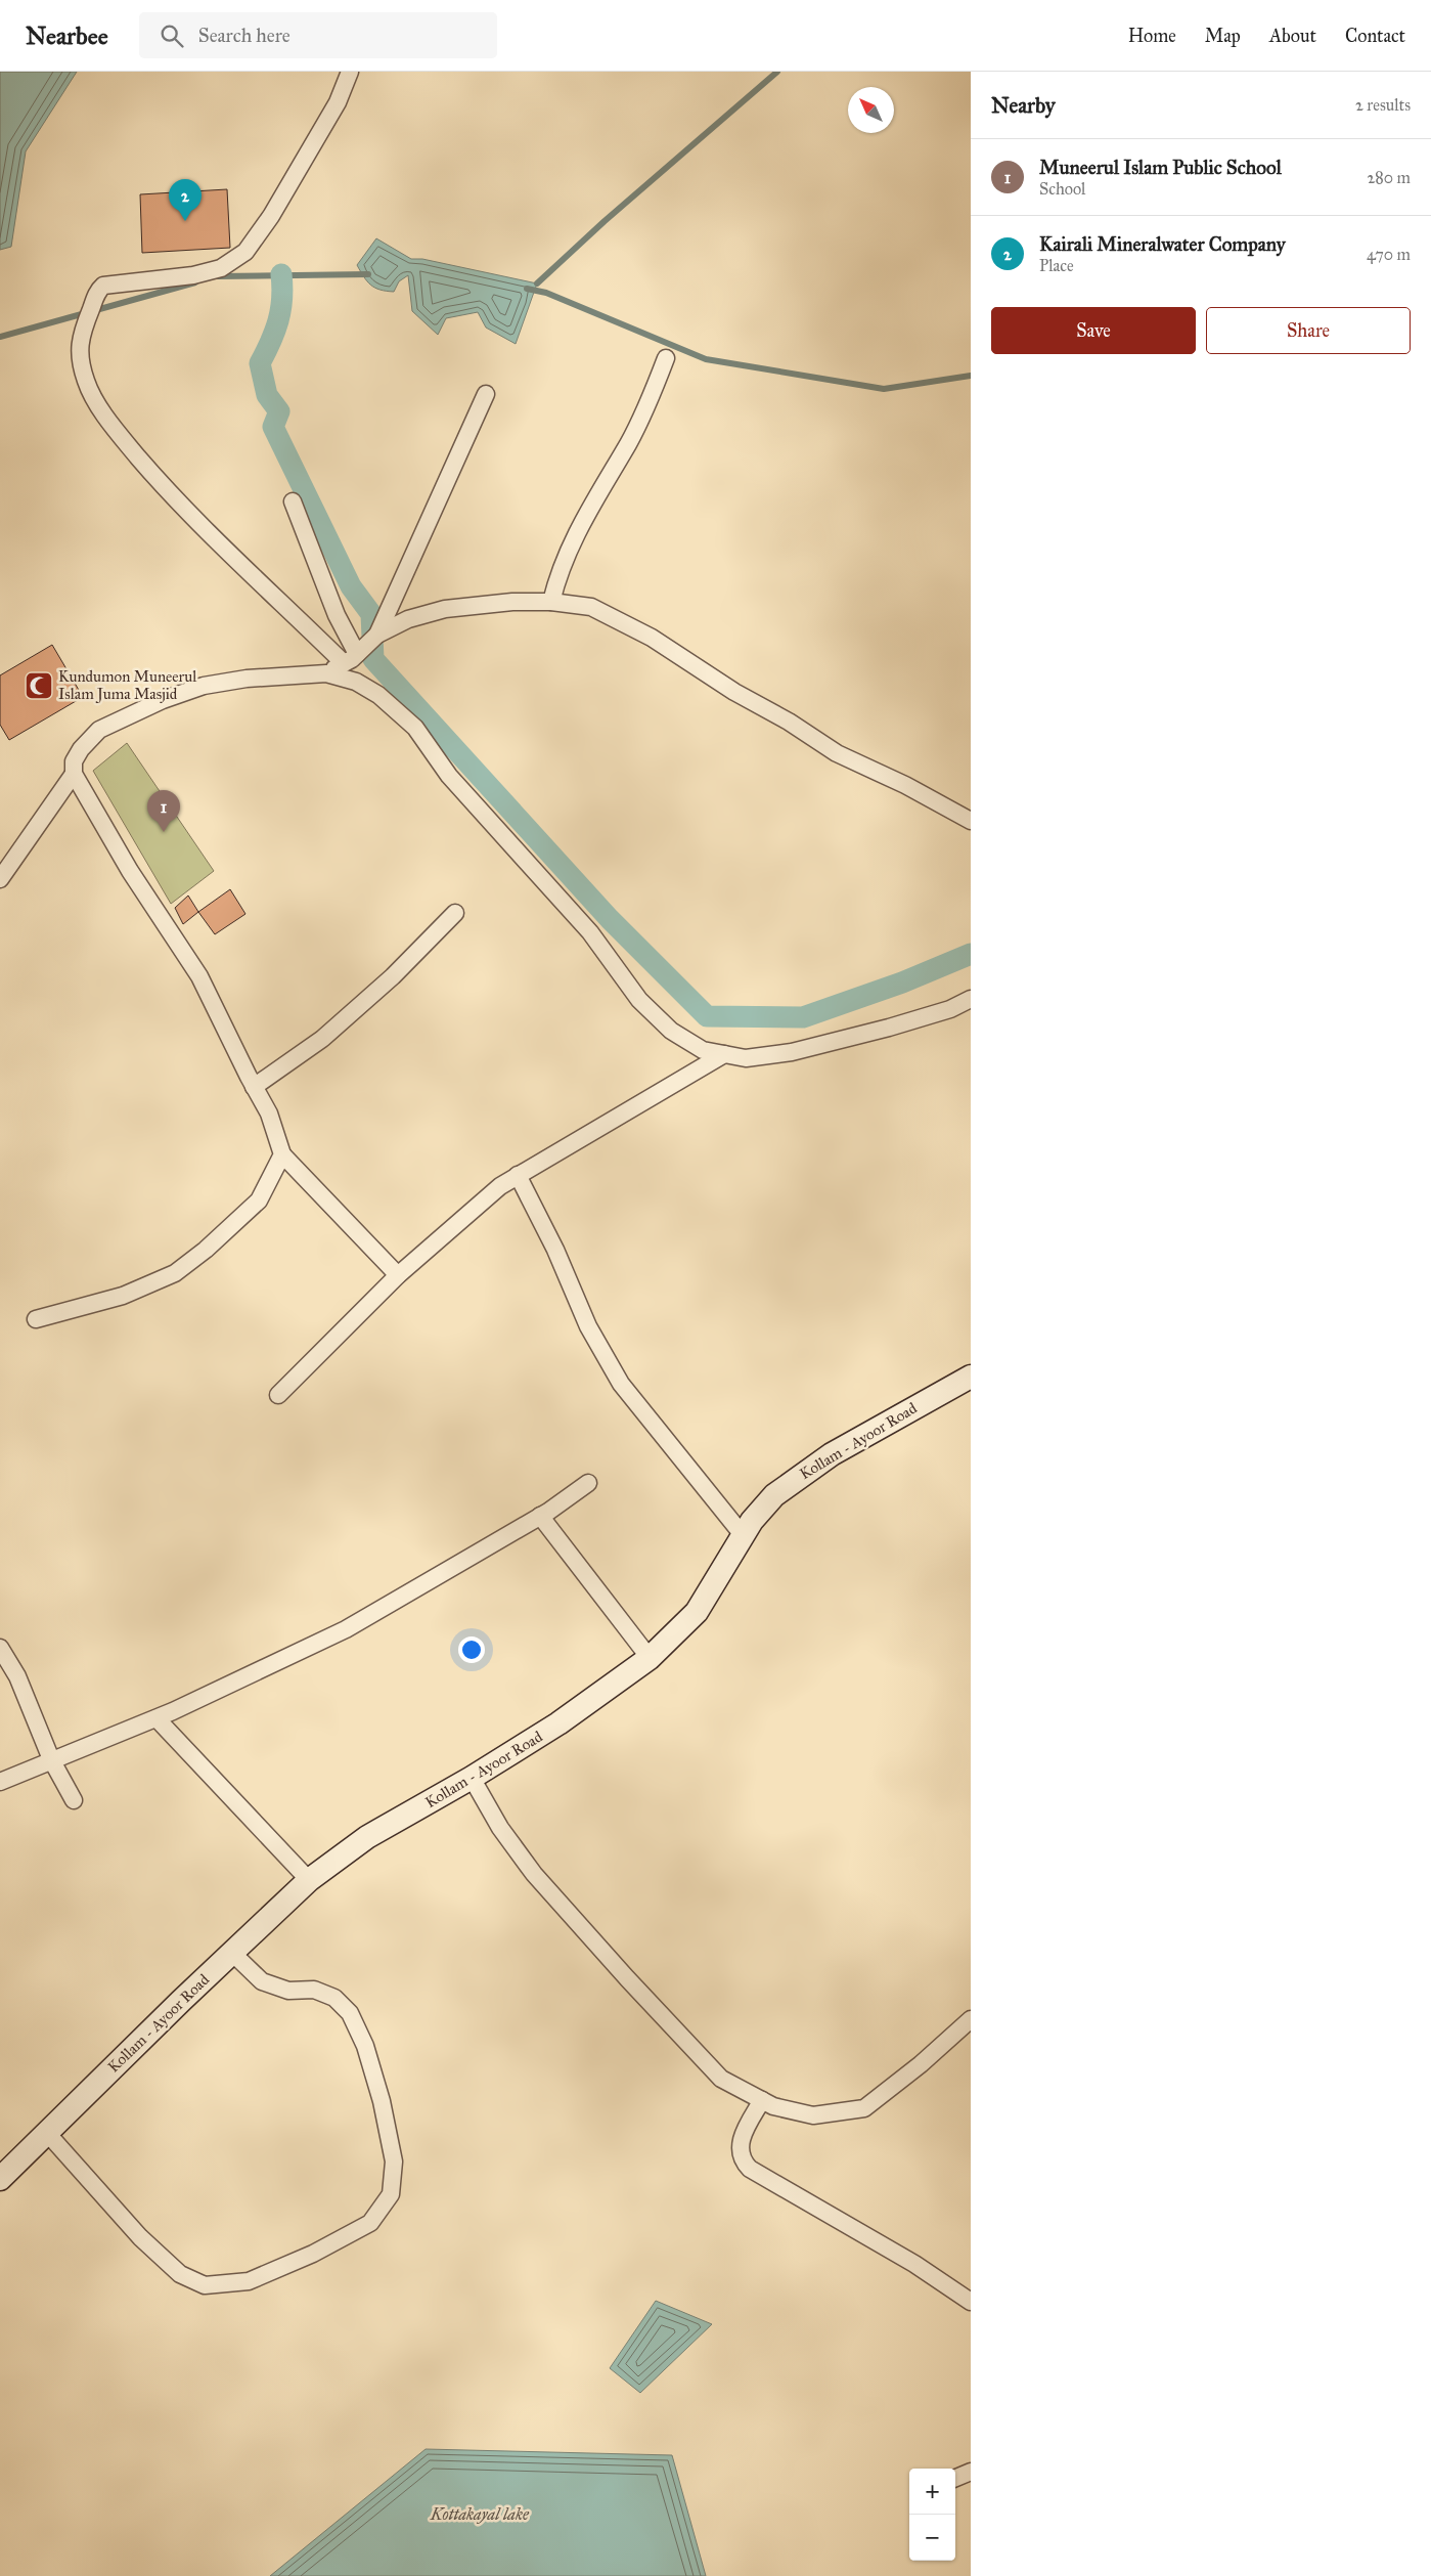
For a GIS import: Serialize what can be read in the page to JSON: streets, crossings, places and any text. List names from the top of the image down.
{
  "streets": {
    "main road": ["Kollam - Ayoor Road"]
  },
  "water": ["Kottakayal lake"],
  "places": {
    "mosque": ["Kundumon Muneerul Islam Juma Masjid"]
  },
  "north": "top left",
  "page": {
    "header": "Nearbee",
    "search": "Search here",
    "nav": [
      "Home",
      "Map",
      "About",
      "Contact"
    ],
    "heading": ["Nearby", "2 results"],
    "list": [
      {
        "mark": "1",
        "name": "Muneerul Islam Public School",
        "note": "School",
        "value": "280 m"
      },
      {
        "mark": "2",
        "name": "Kairali Mineralwater Company",
        "note": "Place",
        "value": "470 m"
      }
    ],
    "pins": ["2", "1"],
    "buttons": ["Save", "Share"],
    "map_buttons": ["+", "−"]
  }
}
